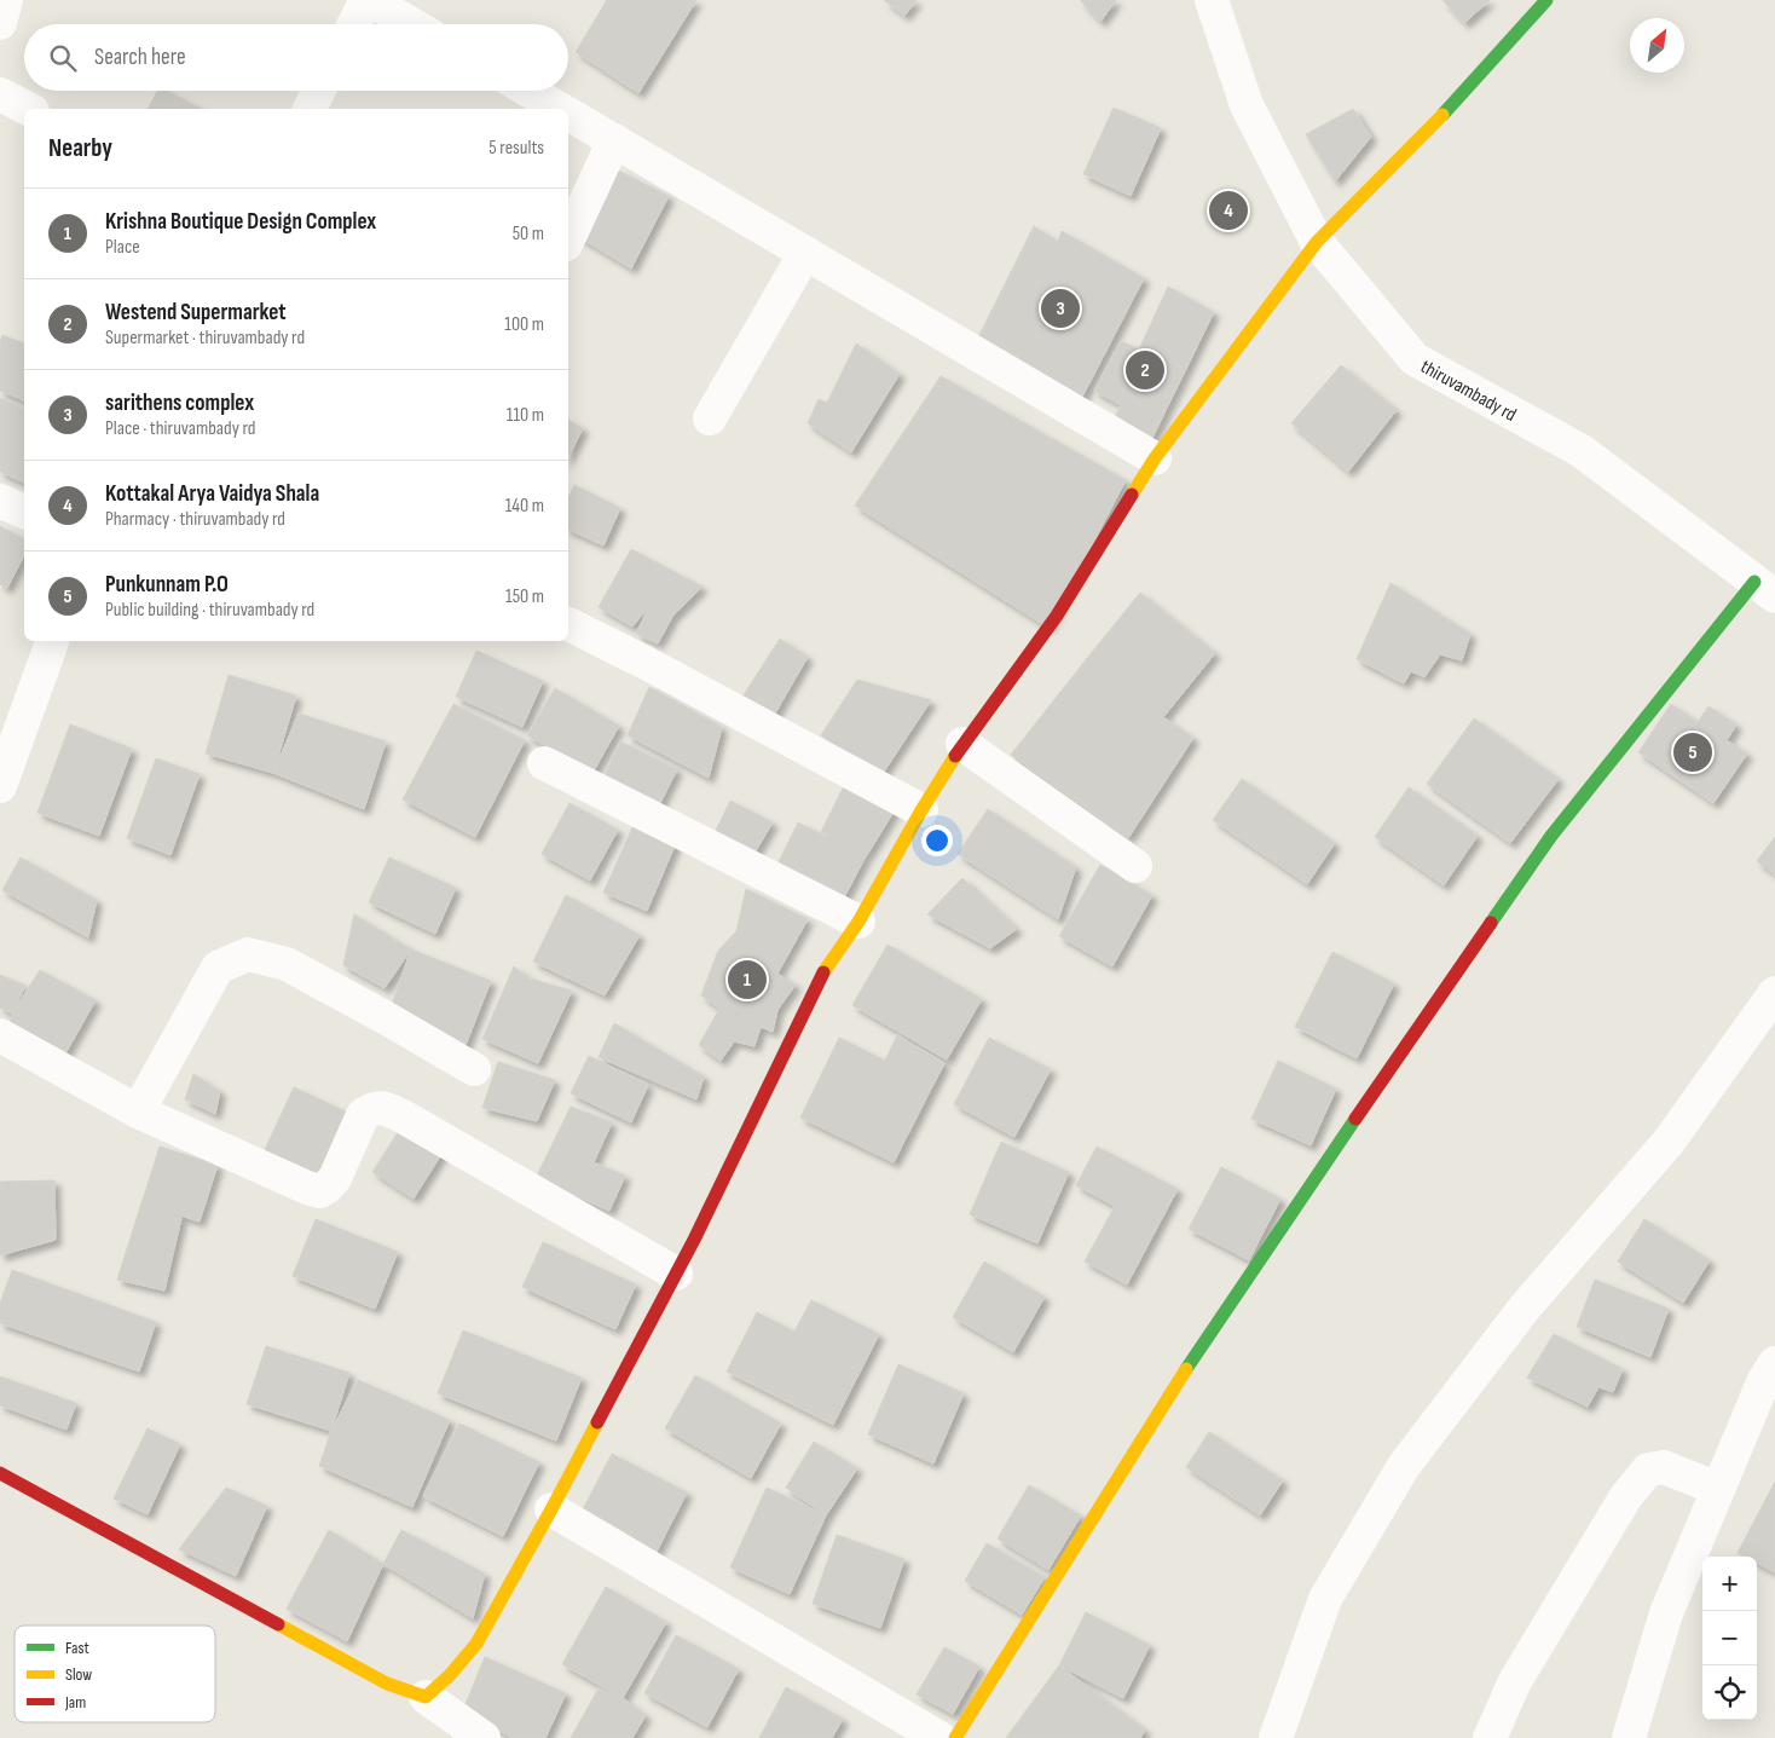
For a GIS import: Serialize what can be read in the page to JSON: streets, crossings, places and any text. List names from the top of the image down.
{
  "streets": {
    "street": ["thiruvambady rd"]
  },
  "legend": ["Fast", "Slow", "Jam"],
  "north": "top right",
  "page": {
    "search": "Search here",
    "heading": ["Nearby", "5 results"],
    "list": [
      {
        "mark": "1",
        "name": "Krishna Boutique Design Complex",
        "note": "Place",
        "value": "50 m"
      },
      {
        "mark": "2",
        "name": "Westend Supermarket",
        "note": "Supermarket · thiruvambady rd",
        "value": "100 m"
      },
      {
        "mark": "3",
        "name": "sarithens complex",
        "note": "Place · thiruvambady rd",
        "value": "110 m"
      },
      {
        "mark": "4",
        "name": "Kottakal Arya Vaidya Shala",
        "note": "Pharmacy · thiruvambady rd",
        "value": "140 m"
      },
      {
        "mark": "5",
        "name": "Punkunnam P.O",
        "note": "Public building · thiruvambady rd",
        "value": "150 m"
      }
    ],
    "pins": [
      "4",
      "3",
      "2",
      "5",
      "1"
    ],
    "map_buttons": ["+", "−"]
  }
}
